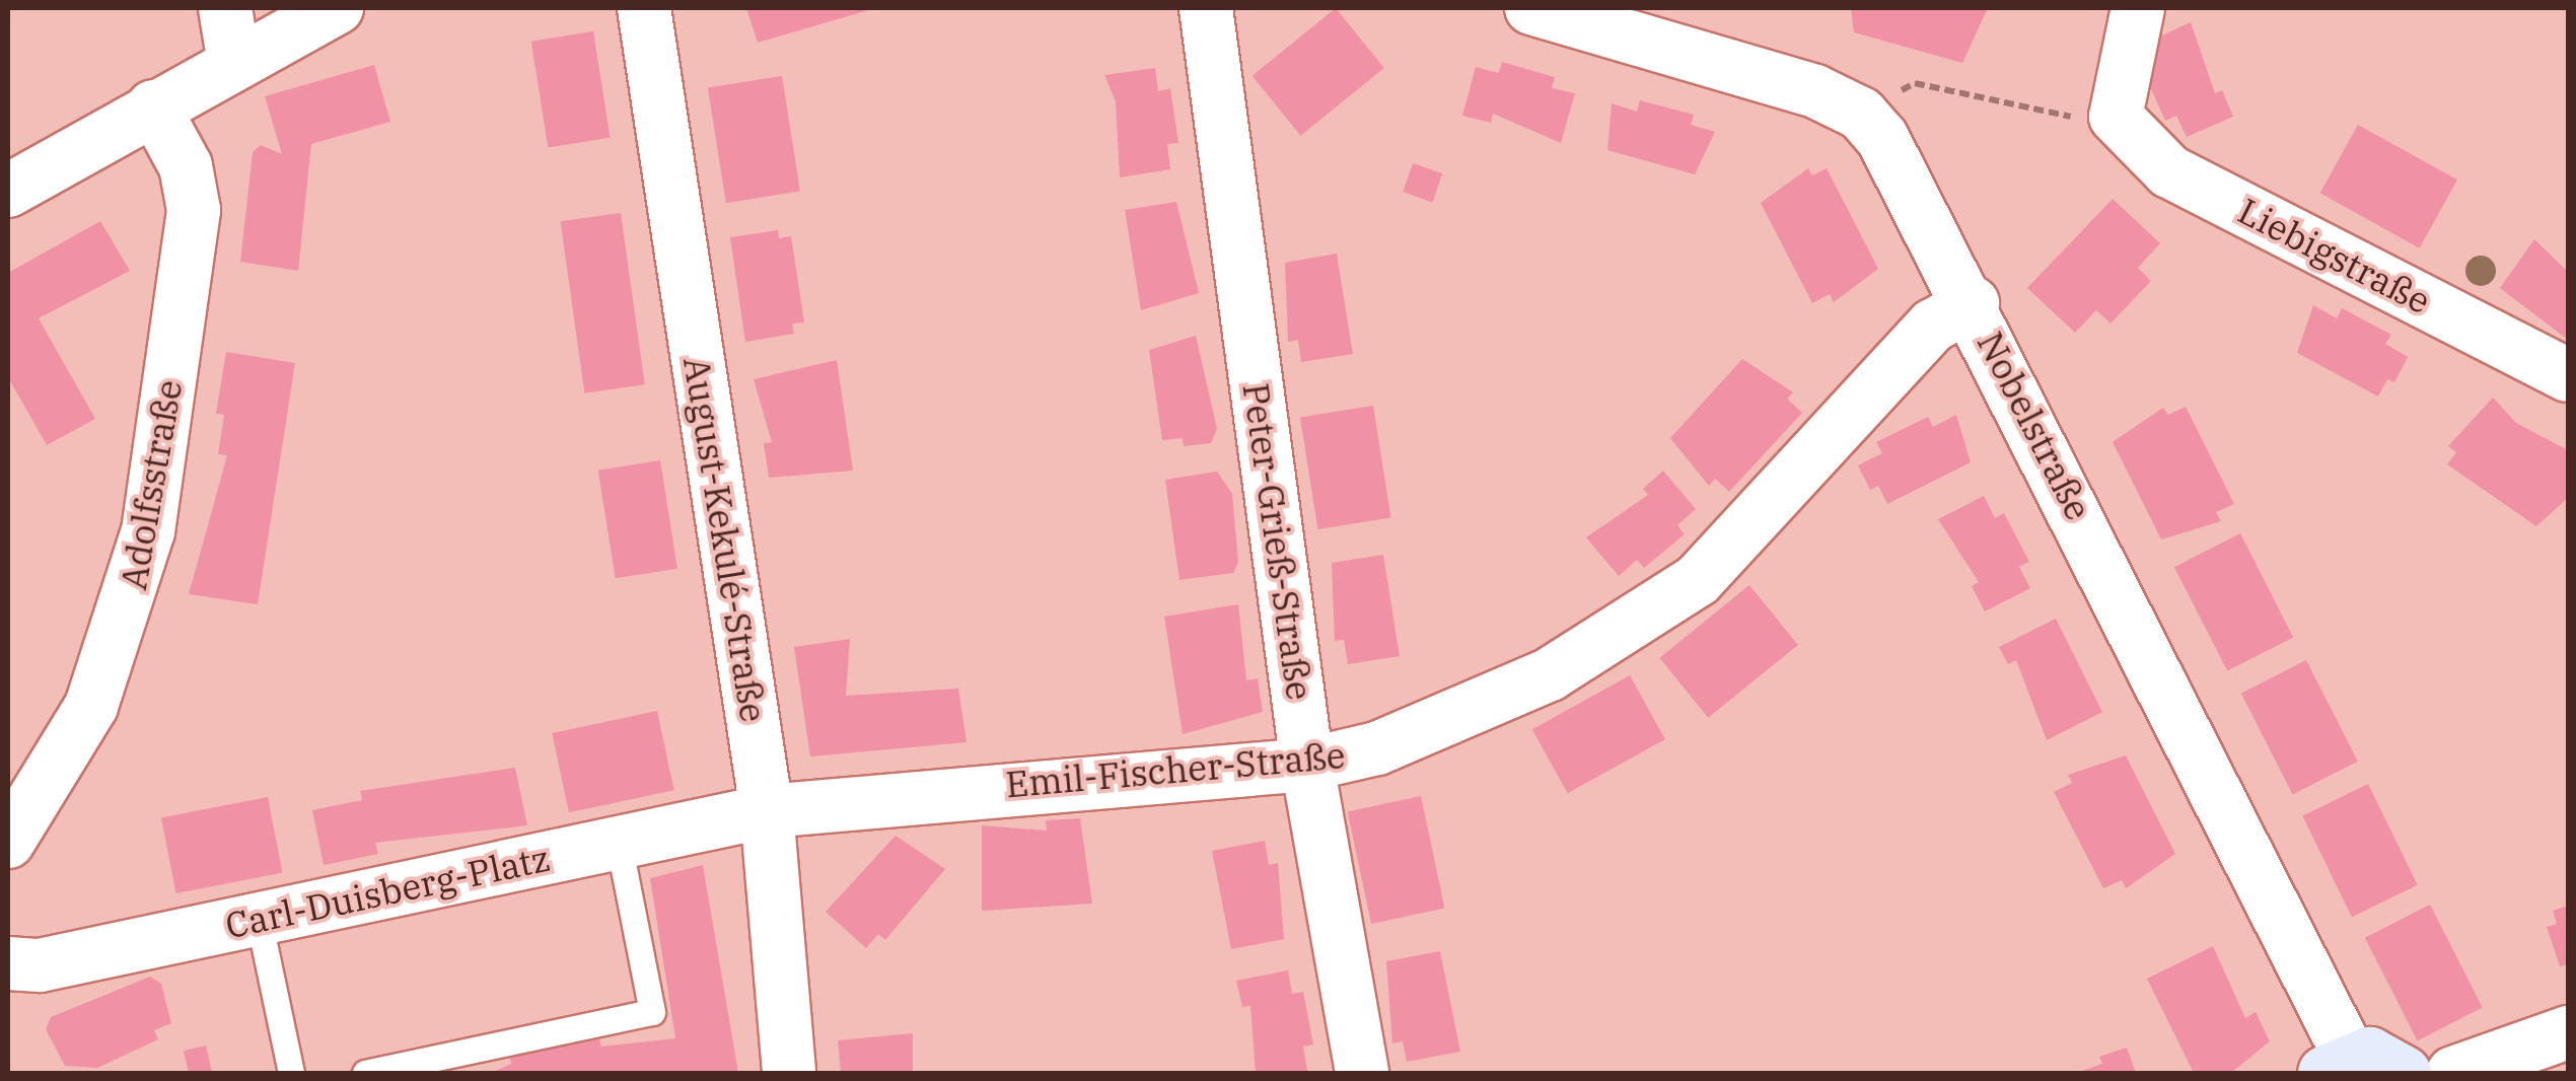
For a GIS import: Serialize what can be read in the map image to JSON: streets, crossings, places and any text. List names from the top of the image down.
{
  "streets": {
    "main road": ["Nobelstraße"],
    "street": [
      "Liebigstraße",
      "Adolfsstraße",
      "August-Kekulé-Straße",
      "Peter-Grieß-Straße",
      "Emil-Fischer-Straße",
      "Carl-Duisberg-Platz"
    ]
  },
  "crossings": [
    ["Nobelstraße", "Emil-Fischer-Straße"],
    ["August-Kekulé-Straße", "Emil-Fischer-Straße"],
    ["August-Kekulé-Straße", "Carl-Duisberg-Platz"],
    ["Peter-Grieß-Straße", "Emil-Fischer-Straße"],
    ["Emil-Fischer-Straße", "Carl-Duisberg-Platz"]
  ]
}
